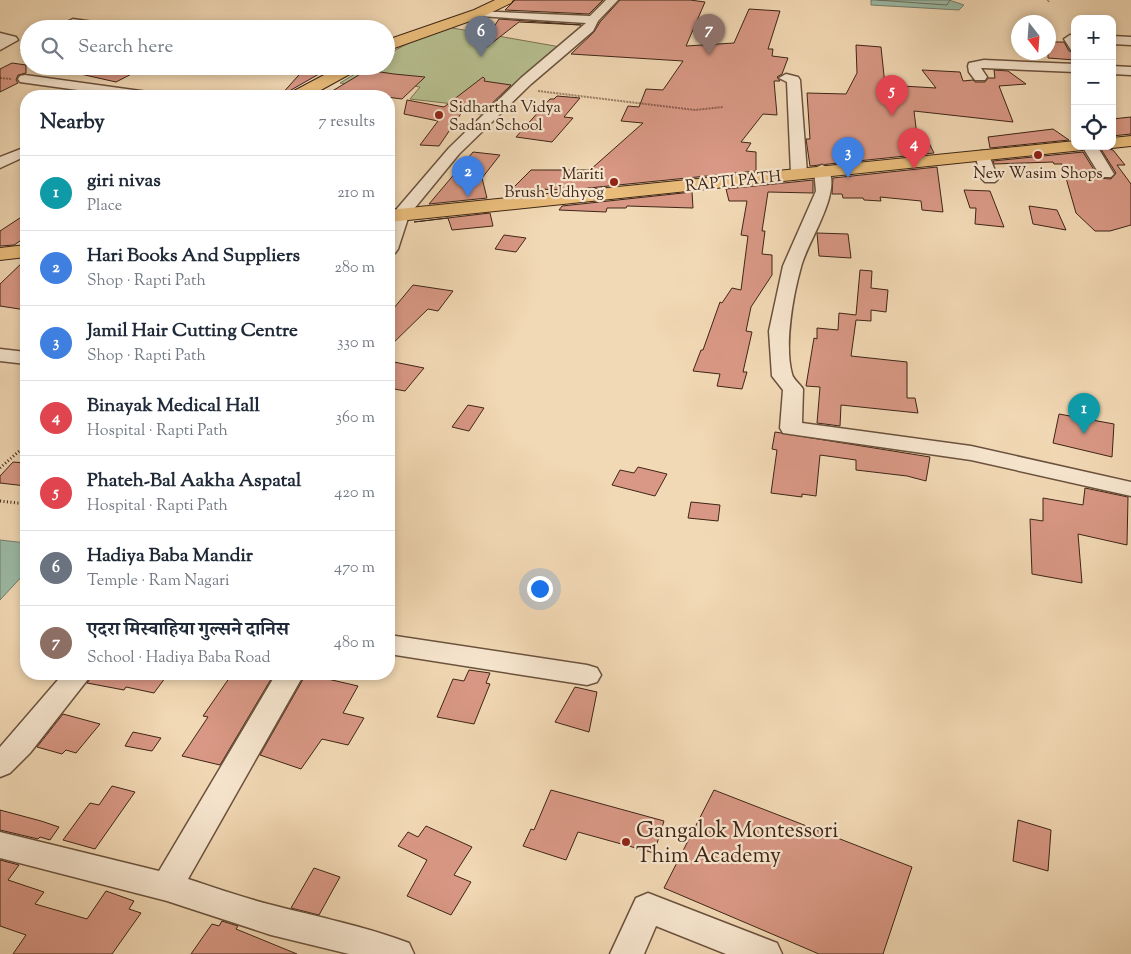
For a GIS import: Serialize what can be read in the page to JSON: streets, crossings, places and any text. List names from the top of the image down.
{
  "streets": {
    "main road": ["RAPTI PATH"]
  },
  "places": [
    "Sidhartha Vidya Sadan School",
    "New Wasim Shops",
    "Mariti Brush Udhyog",
    "Gangalok Montessori Thim Academy"
  ],
  "north": "bottom",
  "page": {
    "pins": [
      "7",
      "6",
      "5",
      "4",
      "3",
      "2",
      "1"
    ],
    "map_buttons": ["+", "−"],
    "search": "Search here",
    "heading": ["Nearby", "7 results"],
    "list": [
      {
        "mark": "1",
        "name": "giri nivas",
        "note": "Place",
        "value": "210 m"
      },
      {
        "mark": "2",
        "name": "Hari Books And Suppliers",
        "note": "Shop · Rapti Path",
        "value": "280 m"
      },
      {
        "mark": "3",
        "name": "Jamil Hair Cutting Centre",
        "note": "Shop · Rapti Path",
        "value": "330 m"
      },
      {
        "mark": "4",
        "name": "Binayak Medical Hall",
        "note": "Hospital · Rapti Path",
        "value": "360 m"
      },
      {
        "mark": "5",
        "name": "Phateh-Bal Aakha Aspatal",
        "note": "Hospital · Rapti Path",
        "value": "420 m"
      },
      {
        "mark": "6",
        "name": "Hadiya Baba Mandir",
        "note": "Temple · Ram Nagari",
        "value": "470 m"
      },
      {
        "mark": "7",
        "name": "एदरा मिस्वाहिया गुल्सने दानिस",
        "note": "School · Hadiya Baba Road",
        "value": "480 m"
      }
    ]
  }
}
